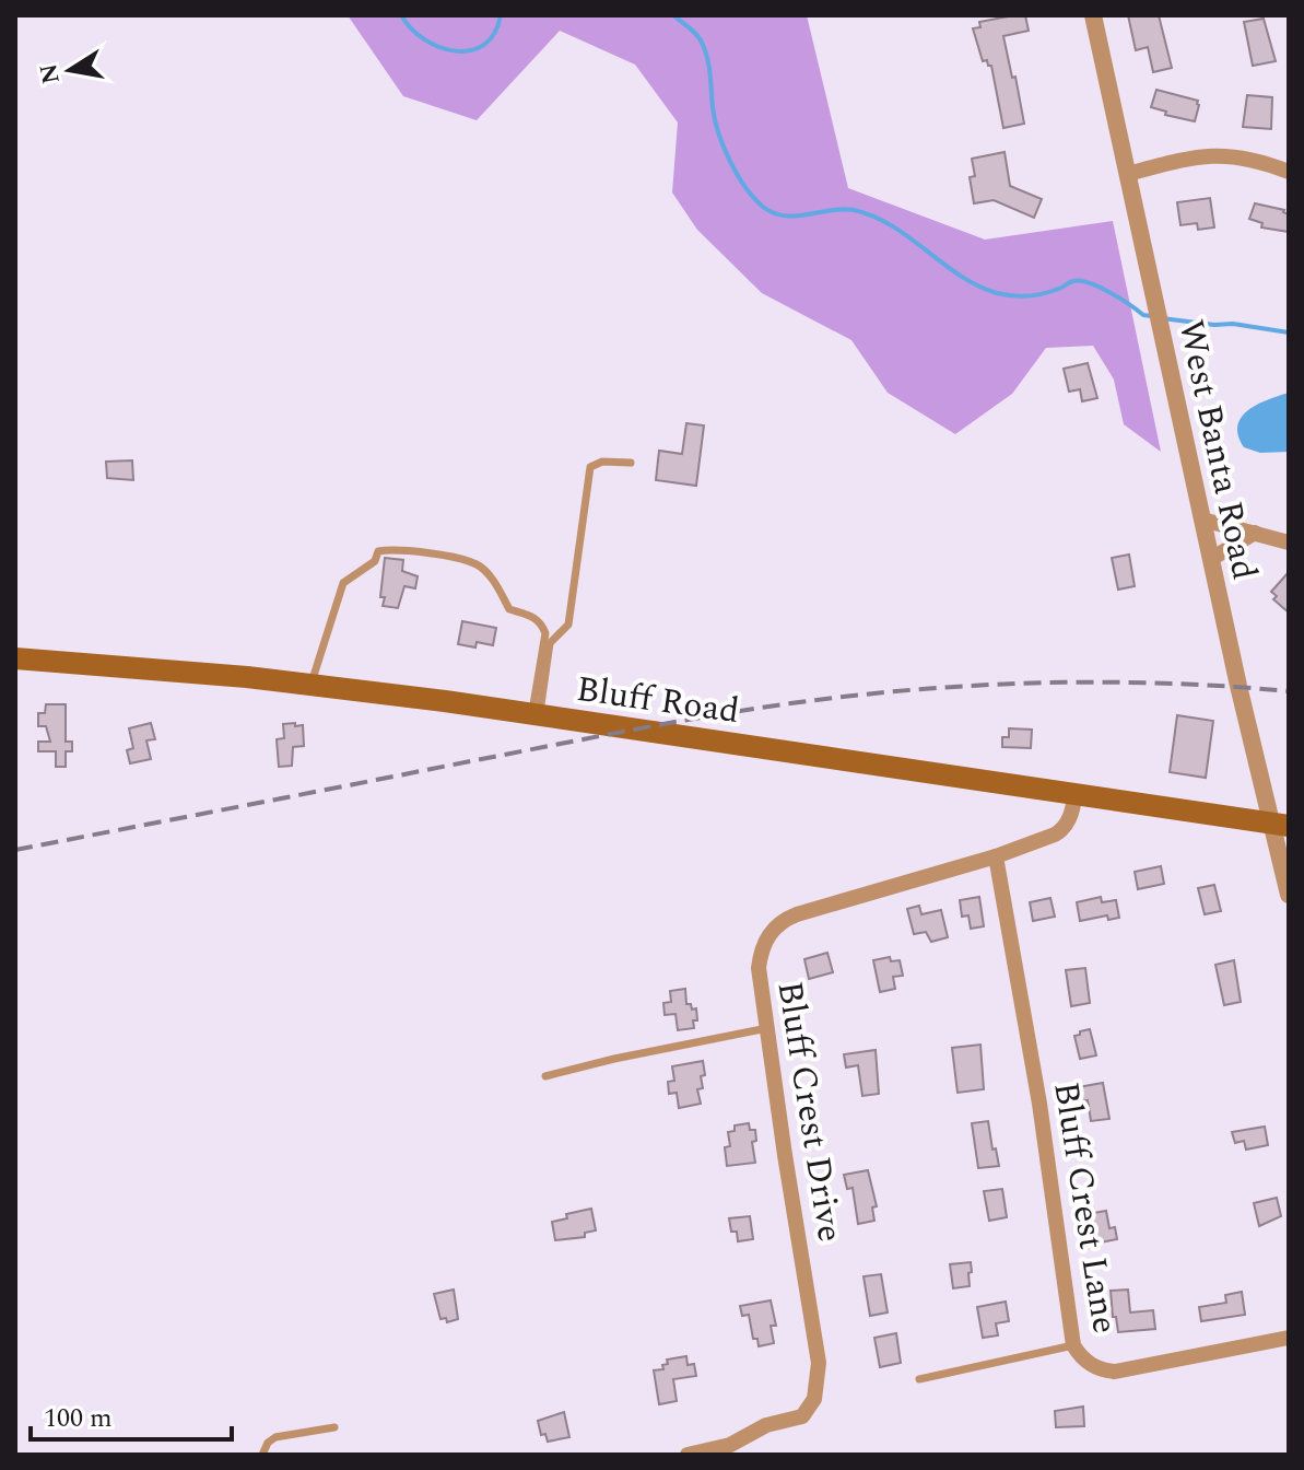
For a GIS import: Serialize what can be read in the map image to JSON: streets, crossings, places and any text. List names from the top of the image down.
{
  "streets": {
    "main road": ["Bluff Road"],
    "street": ["West Banta Road", "Bluff Crest Drive", "Bluff Crest Lane"]
  },
  "crossings": [
    ["West Banta Road", "Bluff Road"],
    ["Bluff Road", "Bluff Crest Drive"],
    ["Bluff Crest Drive", "Bluff Crest Lane"]
  ],
  "scale_bar": "100 m",
  "north": "left"
}
